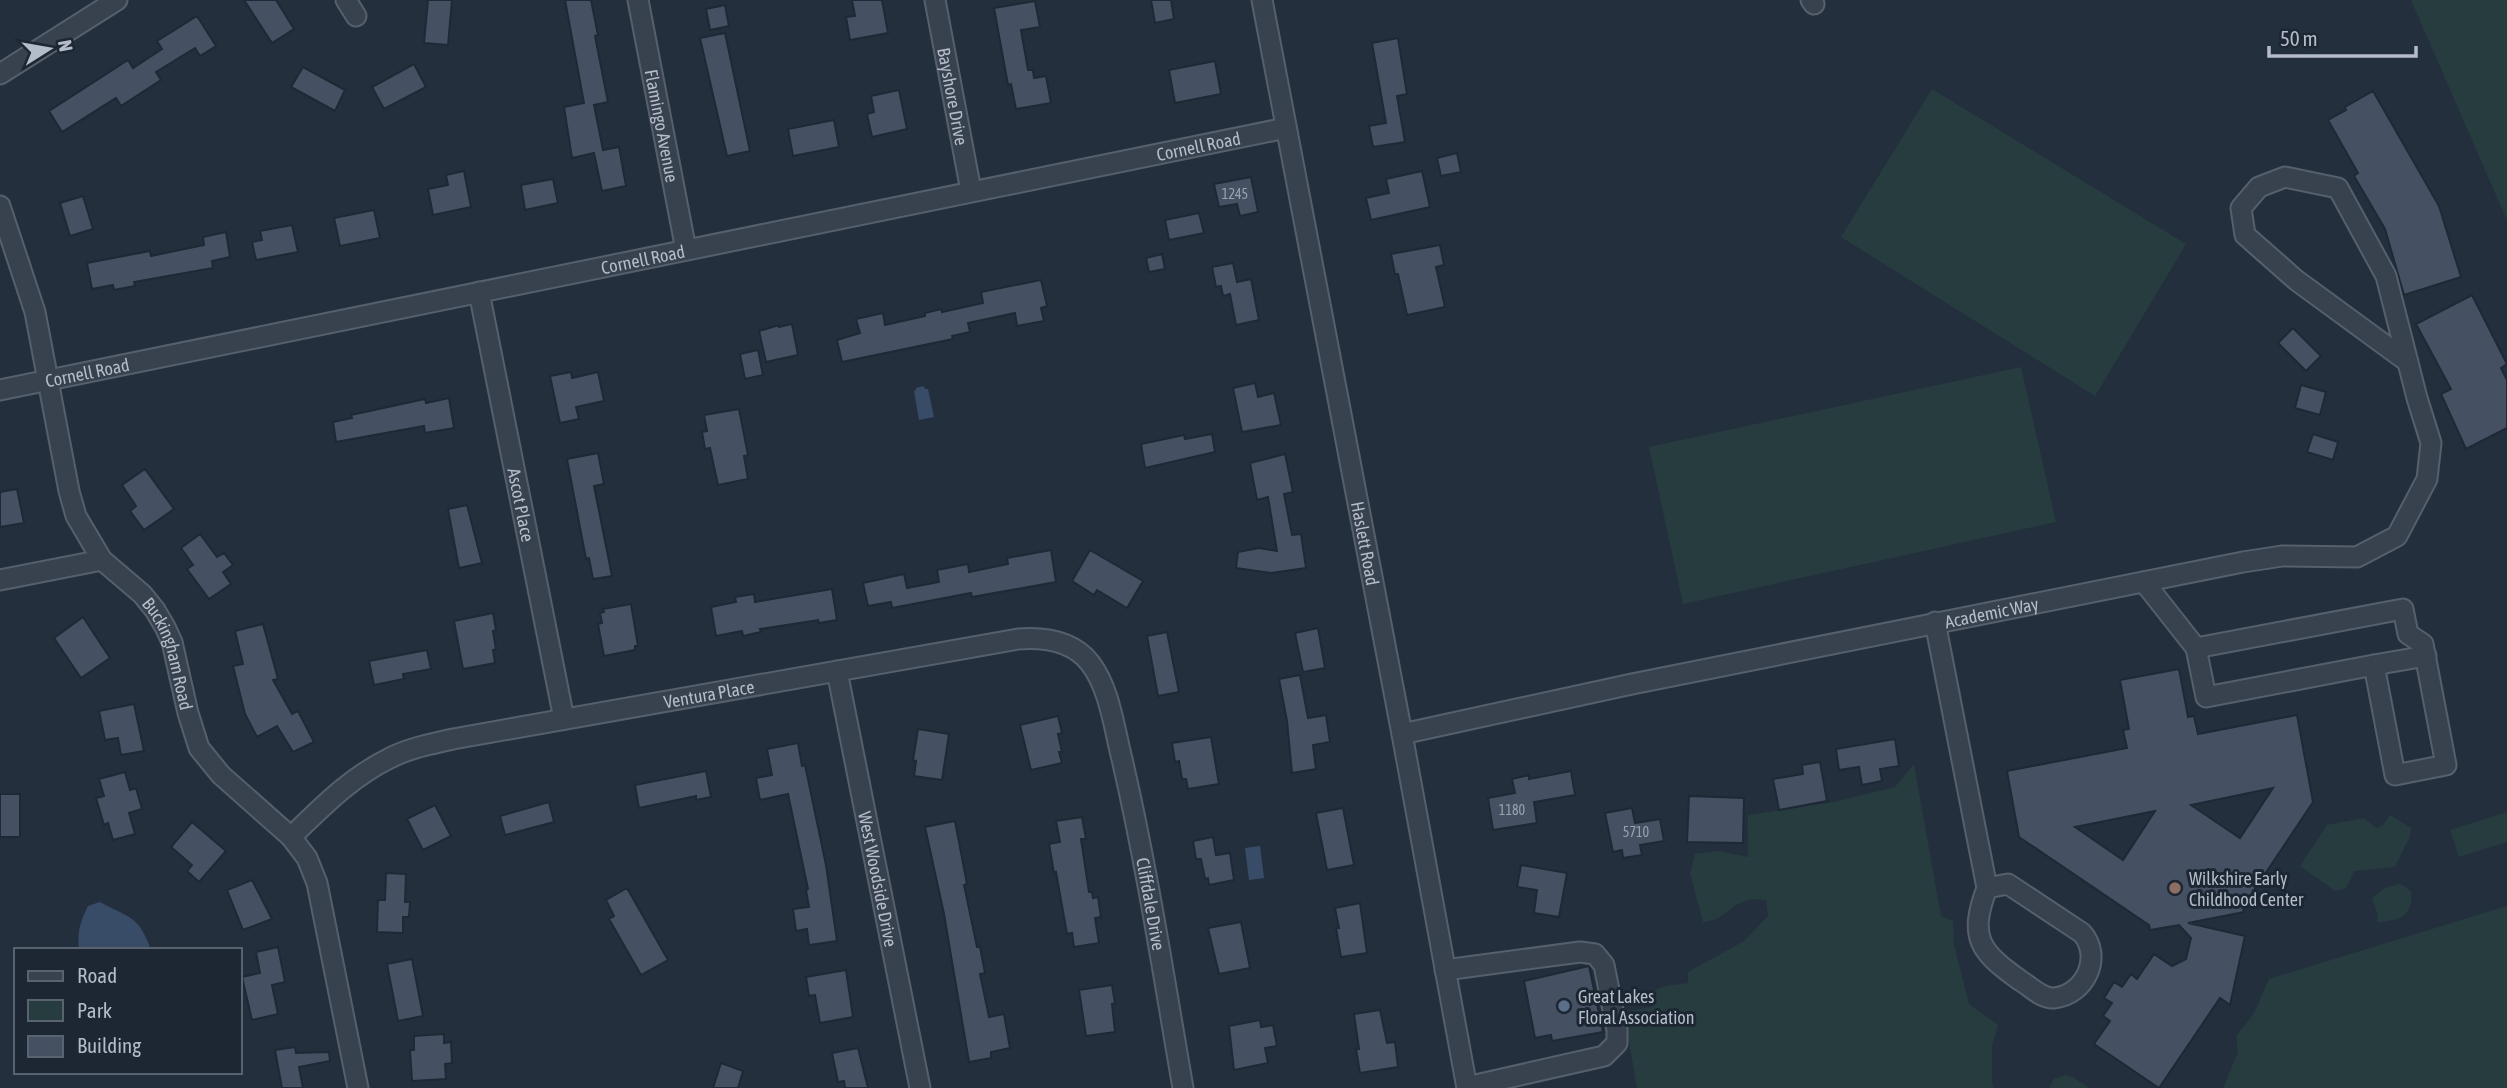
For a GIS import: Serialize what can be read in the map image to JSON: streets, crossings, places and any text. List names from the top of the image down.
{
  "streets": {
    "street": [
      "Bayshore Drive",
      "Flamingo Avenue",
      "Cornell Road",
      "Ascot Place",
      "Haslett Road",
      "Academic Way",
      "Buckingham Road",
      "Ventura Place",
      "West Woodside Drive",
      "Cliffdale Drive"
    ]
  },
  "crossings": [
    ["Bayshore Drive", "Cornell Road"],
    ["Flamingo Avenue", "Cornell Road"],
    ["Cornell Road", "Ascot Place"],
    ["Cornell Road", "Haslett Road"],
    ["Cornell Road", "Buckingham Road"],
    ["Ascot Place", "Ventura Place"],
    ["Haslett Road", "Academic Way"],
    ["Buckingham Road", "Ventura Place"],
    ["Ventura Place", "West Woodside Drive"],
    ["Ventura Place", "Cliffdale Drive"]
  ],
  "places": ["Wilkshire Early Childhood Center", "Great Lakes Floral Association"],
  "house_numbers": ["1245", "1180", "5710"],
  "legend": ["Road", "Park", "Building"],
  "scale_bar": "50 m",
  "north": "right"
}
